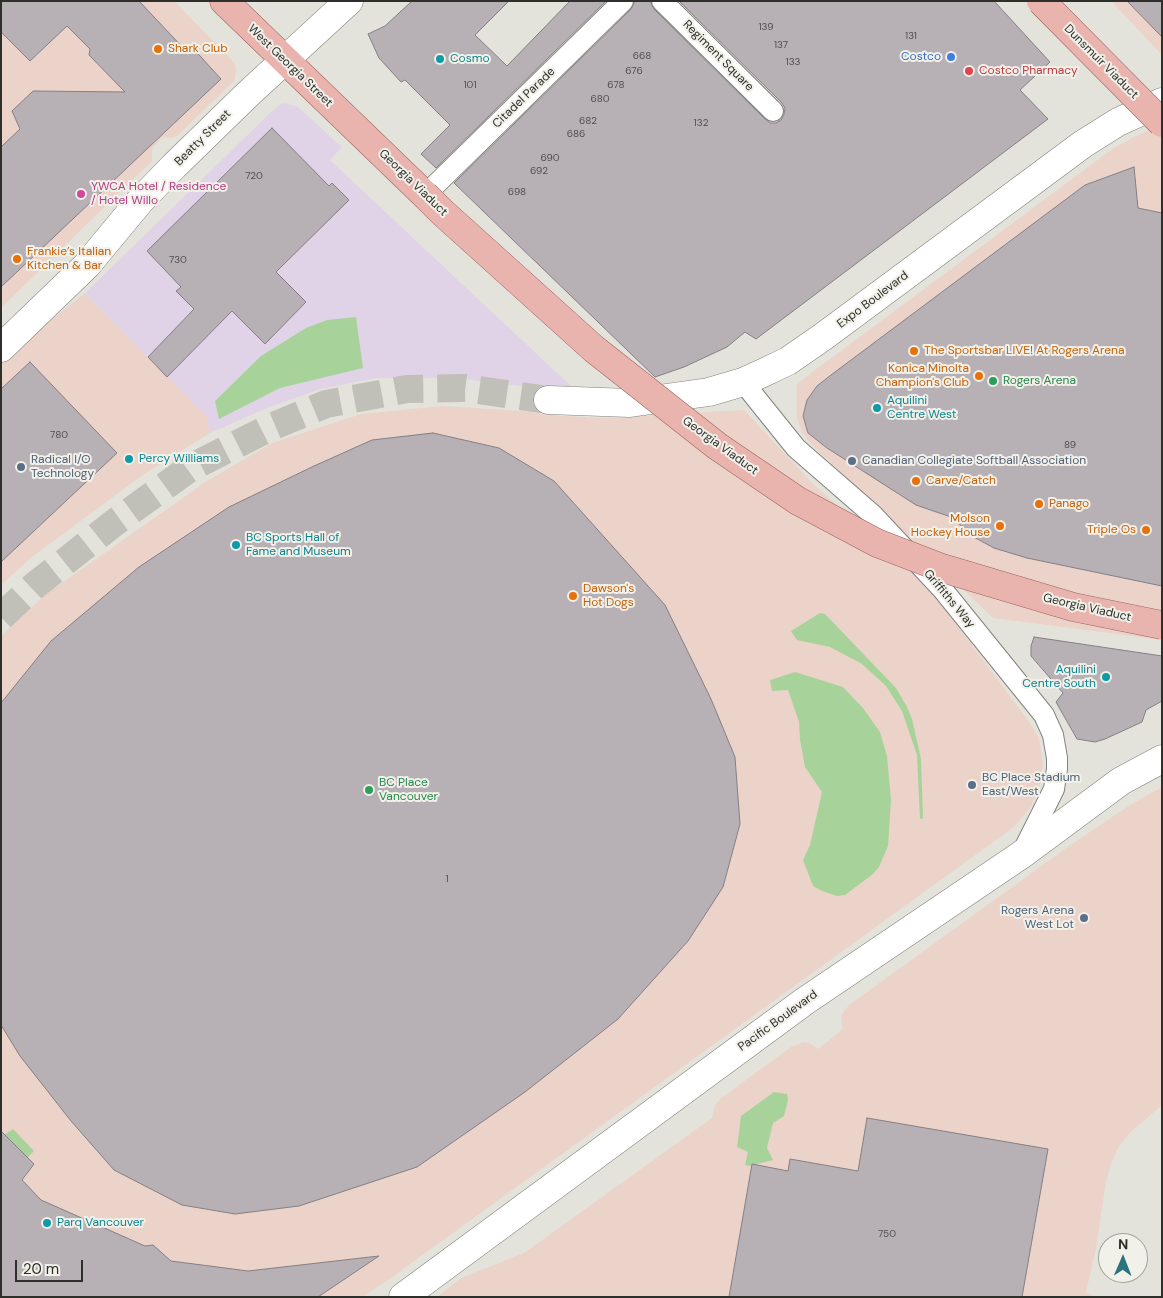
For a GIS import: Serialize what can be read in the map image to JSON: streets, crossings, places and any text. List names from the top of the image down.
{
  "streets": {
    "main road": [
      "Dunsmuir Viaduct",
      "West Georgia Street",
      "Beatty Street",
      "Georgia Viaduct",
      "Expo Boulevard",
      "Pacific Boulevard"
    ],
    "street": ["Regiment Square", "Citadel Parade", "Griffiths Way"]
  },
  "crossings": [
    ["West Georgia Street", "Beatty Street"],
    ["West Georgia Street", "Georgia Viaduct"],
    ["Citadel Parade", "Georgia Viaduct"],
    ["Expo Boulevard", "Griffiths Way"],
    ["Griffiths Way", "Pacific Boulevard"]
  ],
  "places": [
    "Shark Club",
    "Costco",
    "Cosmo",
    "Costco Pharmacy",
    "YWCA Hotel / Residence / Hotel Willo",
    "Frankie’s Italian Kitchen & Bar",
    "The Sportsbar LIVE! At Rogers Arena",
    "Konica Minolta Champion's Club",
    "Rogers Arena",
    "Aquilini Centre West",
    "Percy Williams",
    "Canadian Collegiate Softball Association",
    "Radical I/O Technology",
    "Carve/Catch",
    "Panago",
    "Molson Hockey House",
    "Triple Os",
    "BC Sports Hall of Fame and Museum",
    "Dawson's Hot Dogs",
    "Aquilini Centre South",
    "BC Place Stadium East/West",
    "BC Place Vancouver",
    "Rogers Arena West Lot",
    "Parq Vancouver"
  ],
  "house_numbers": [
    "139",
    "131",
    "137",
    "668",
    "133",
    "676",
    "101",
    "678",
    "680",
    "682",
    "132",
    "686",
    "690",
    "692",
    "720",
    "698",
    "730",
    "780",
    "89",
    "1",
    "750"
  ],
  "scale_bar": "20 m",
  "north": "top"
}
